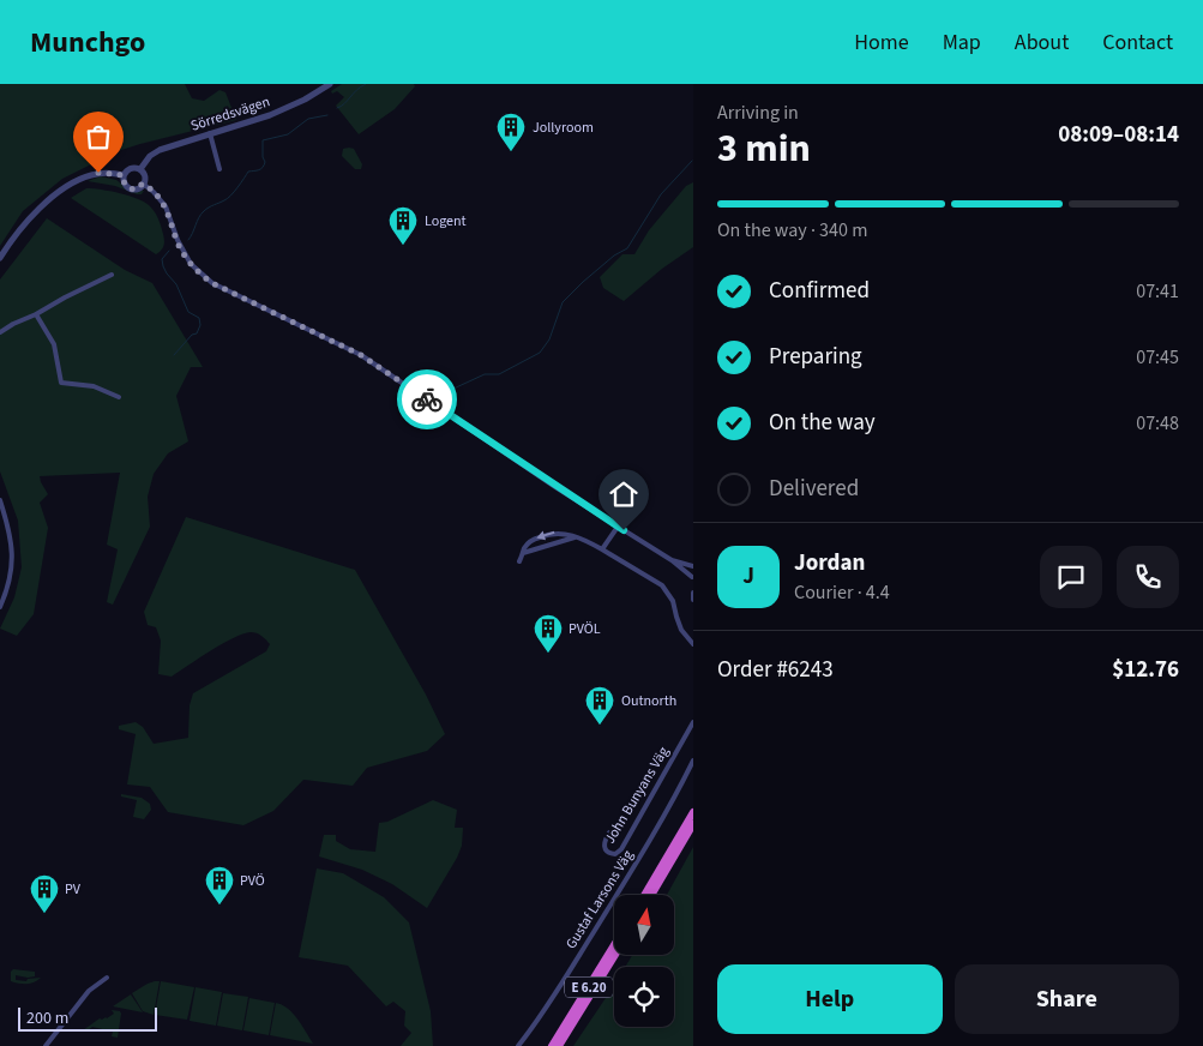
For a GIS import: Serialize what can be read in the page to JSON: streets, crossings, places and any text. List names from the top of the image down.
{
  "streets": {
    "highway": ["E 6.20"],
    "street": ["Sörredsvägen", "John Bunyans Väg", "Gustaf Larsons Väg"]
  },
  "places": {
    "building": [
      "Jollyroom",
      "Logent",
      "PVÖL",
      "Outnorth",
      "PVÖ",
      "PV"
    ]
  },
  "scale_bar": "200 m",
  "north": "top",
  "page": {
    "header": "Munchgo",
    "nav": [
      "Home",
      "Map",
      "About",
      "Contact"
    ],
    "heading": ["3 min", "Arriving in", "08:09–08:14"],
    "panel": [
      "Jordan",
      "Courier · 4.4",
      "Order #6243",
      "$12.76"
    ],
    "bar": "On the way · 340 m",
    "list": [
      ["Confirmed", "07:41"],
      ["Preparing", "07:45"],
      ["On the way", "07:48"],
      "Delivered"
    ],
    "round": "J",
    "buttons": ["Help", "Share"],
    "scale": "200 m"
  }
}
